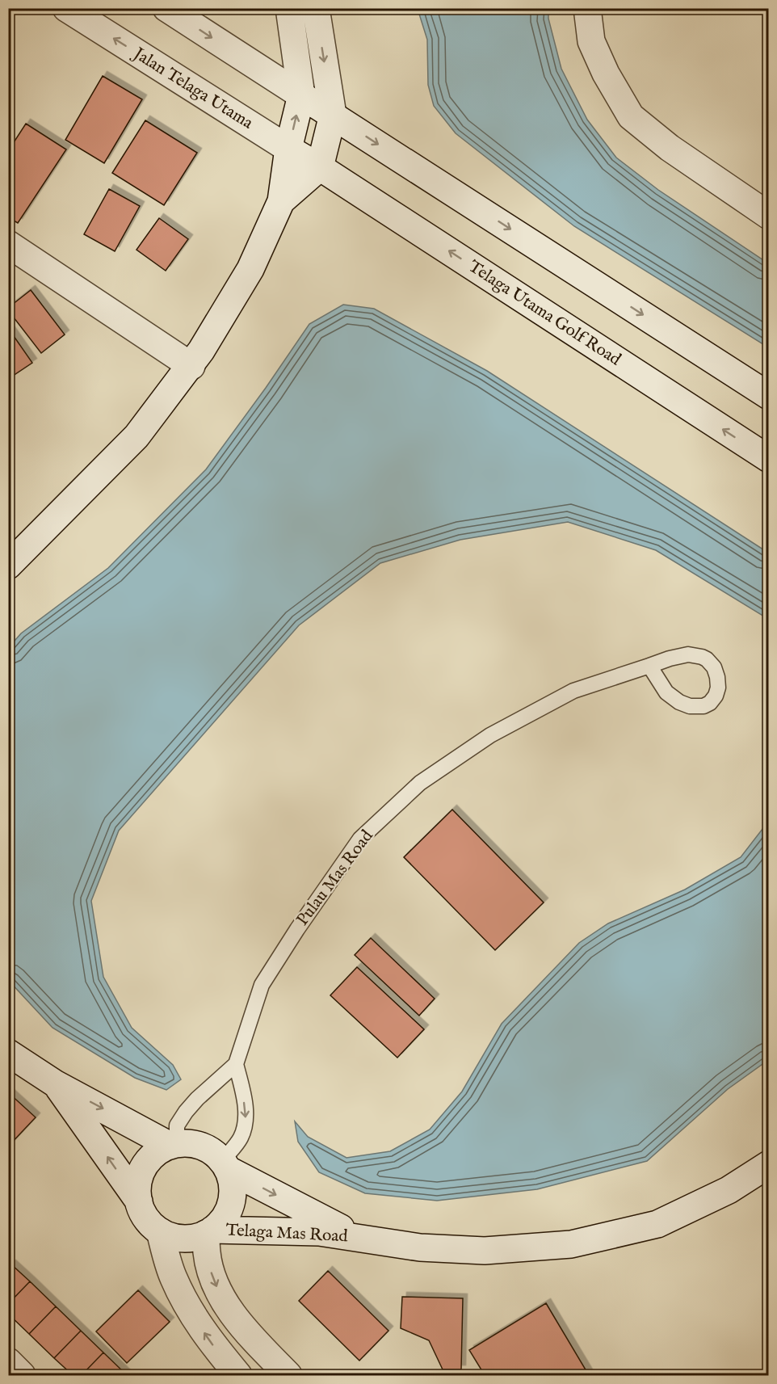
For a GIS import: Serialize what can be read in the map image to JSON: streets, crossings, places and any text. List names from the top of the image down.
{
  "streets": {
    "main road": ["Jalan Telaga Utama", "Telaga Utama Golf Road", "Telaga Mas Road"],
    "lane": ["Pulau Mas Road"]
  },
  "crossings": [
    ["Jalan Telaga Utama", "Telaga Utama Golf Road"]
  ]
}
